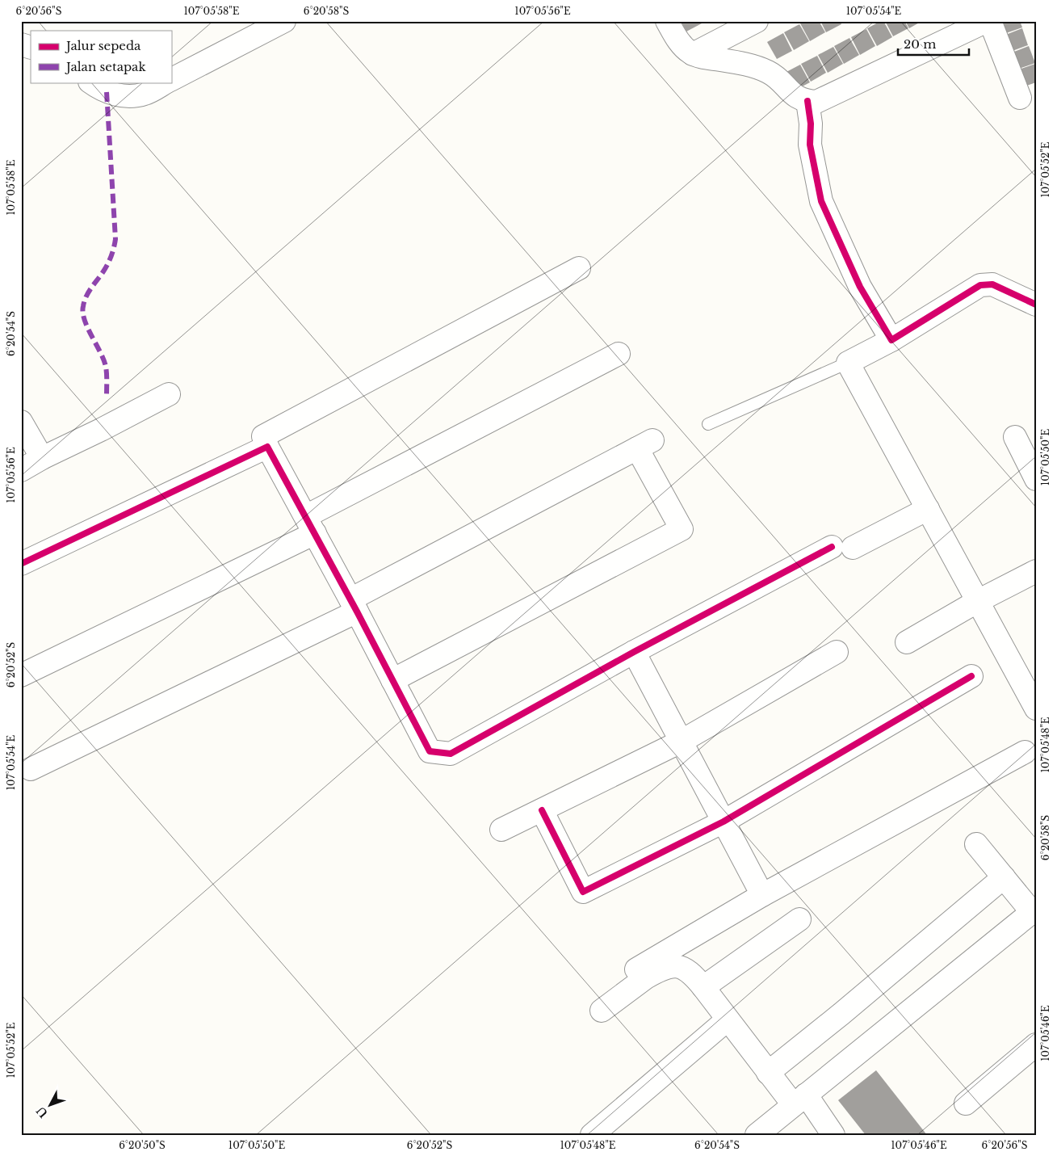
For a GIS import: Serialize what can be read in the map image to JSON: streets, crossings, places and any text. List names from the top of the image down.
{
  "legend": ["Jalur sepeda", "Jalan setapak"],
  "scale_bar": "20 m",
  "north": "bottom left",
  "coordinates": [
    "6°20'56\"S",
    "107°05'58\"E",
    "6°20'58\"S",
    "107°05'56\"E",
    "107°05'54\"E",
    "107°05'52\"E",
    "6°20'54\"S",
    "107°05'50\"E",
    "6°20'52\"S",
    "107°05'48\"E",
    "107°05'46\"E",
    "6°20'50\"S"
  ]
}
